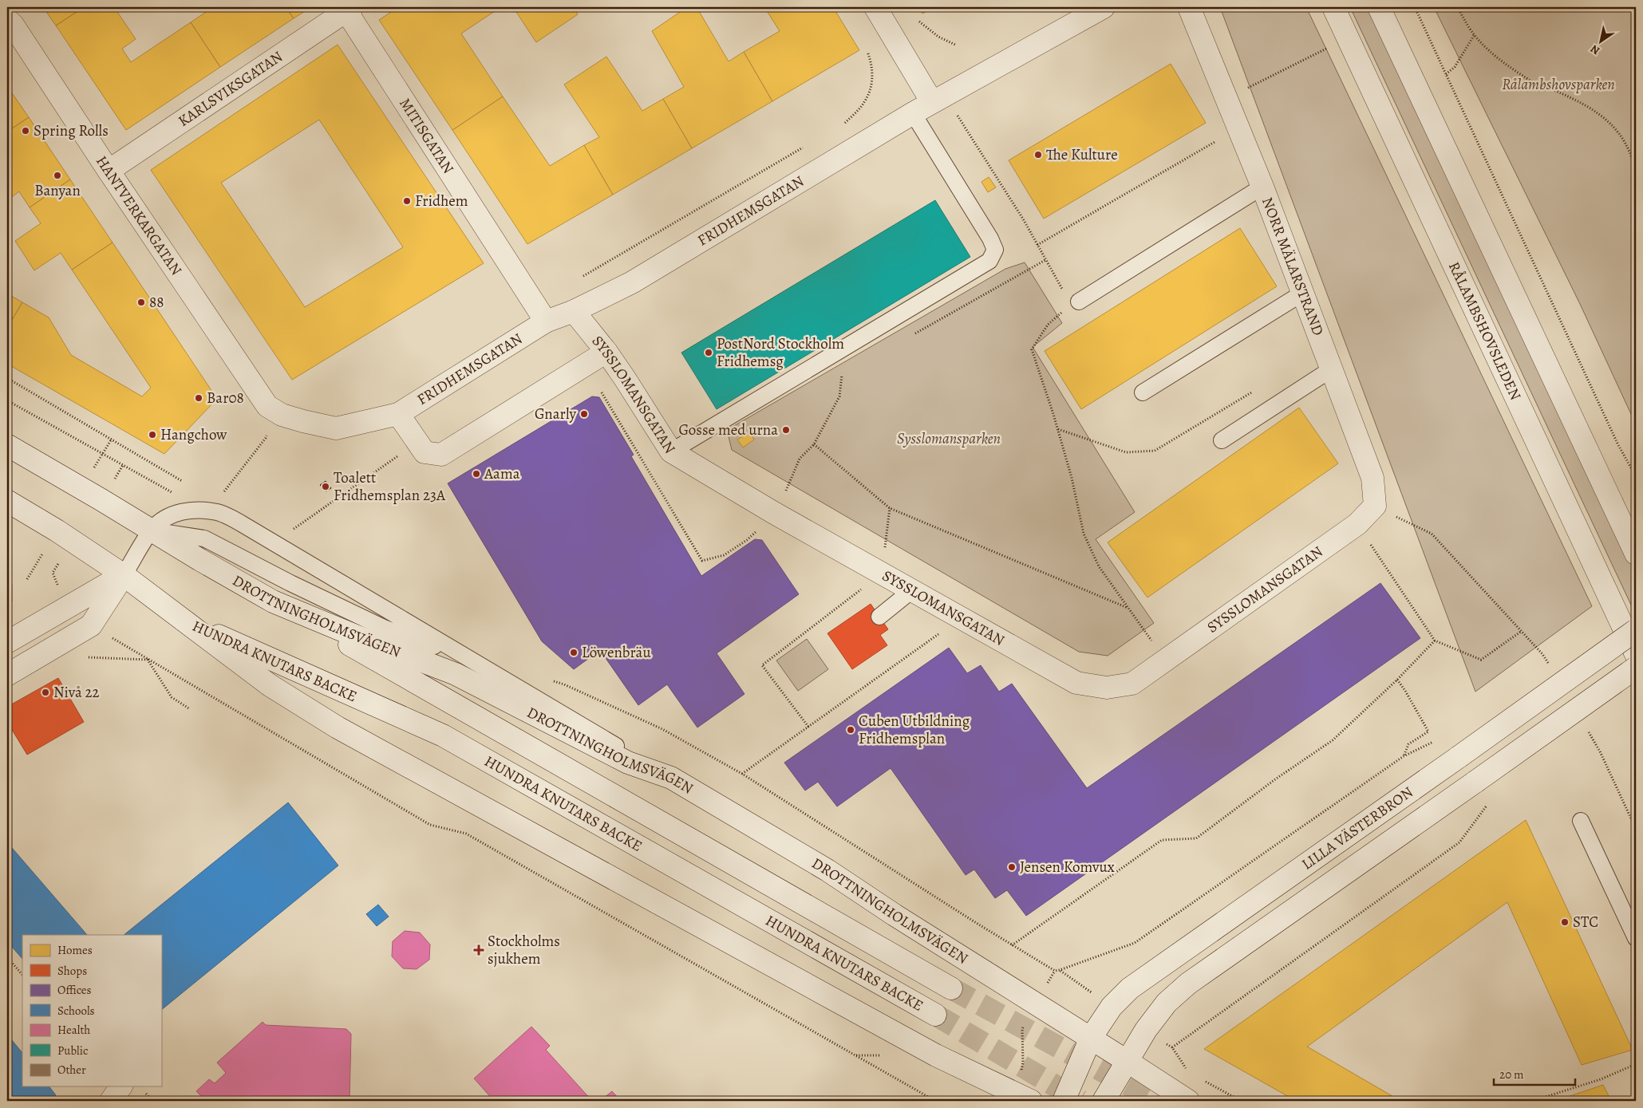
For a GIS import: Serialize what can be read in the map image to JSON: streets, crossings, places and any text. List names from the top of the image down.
{
  "streets": {
    "street": [
      "KARLSVIKSGATAN",
      "MITISGATAN",
      "FRIDHEMSGATAN",
      "HANTVERKARGATAN",
      "NORR MÄLARSTRAND",
      "RÅLAMBSHOVSLEDEN",
      "SYSSLOMANSGATAN",
      "DROTTNINGHOLMSVÄGEN",
      "HUNDRA KNUTARS BACKE",
      "LILLA VÄSTERBRON"
    ]
  },
  "crossings": [
    ["KARLSVIKSGATAN", "MITISGATAN"],
    ["KARLSVIKSGATAN", "HANTVERKARGATAN"],
    ["MITISGATAN", "FRIDHEMSGATAN"],
    ["FRIDHEMSGATAN", "HANTVERKARGATAN"],
    ["FRIDHEMSGATAN", "SYSSLOMANSGATAN"],
    ["DROTTNINGHOLMSVÄGEN", "HUNDRA KNUTARS BACKE"],
    ["DROTTNINGHOLMSVÄGEN", "LILLA VÄSTERBRON"]
  ],
  "parks": ["Rålambshovsparken", "Sysslomansparken"],
  "places": {
    "other": [
      "Spring Rolls",
      "The Kulture",
      "Banyan",
      "Fridhem",
      "88",
      "PostNord Stockholm Fridhemsg",
      "Bar08",
      "Gnarly",
      "Gosse med urna",
      "Hangchow",
      "Aama",
      "Toalett Fridhemsplan 23A",
      "Löwenbräu",
      "Nivå 22",
      "Cuben Utbildning Fridhemsplan",
      "Jensen Komvux",
      "STC"
    ],
    "health": ["Stockholms sjukhem"]
  },
  "legend": [
    "Homes",
    "Shops",
    "Offices",
    "Schools",
    "Health",
    "Public",
    "Other"
  ],
  "scale_bar": "20 m",
  "north": "bottom left"
}
